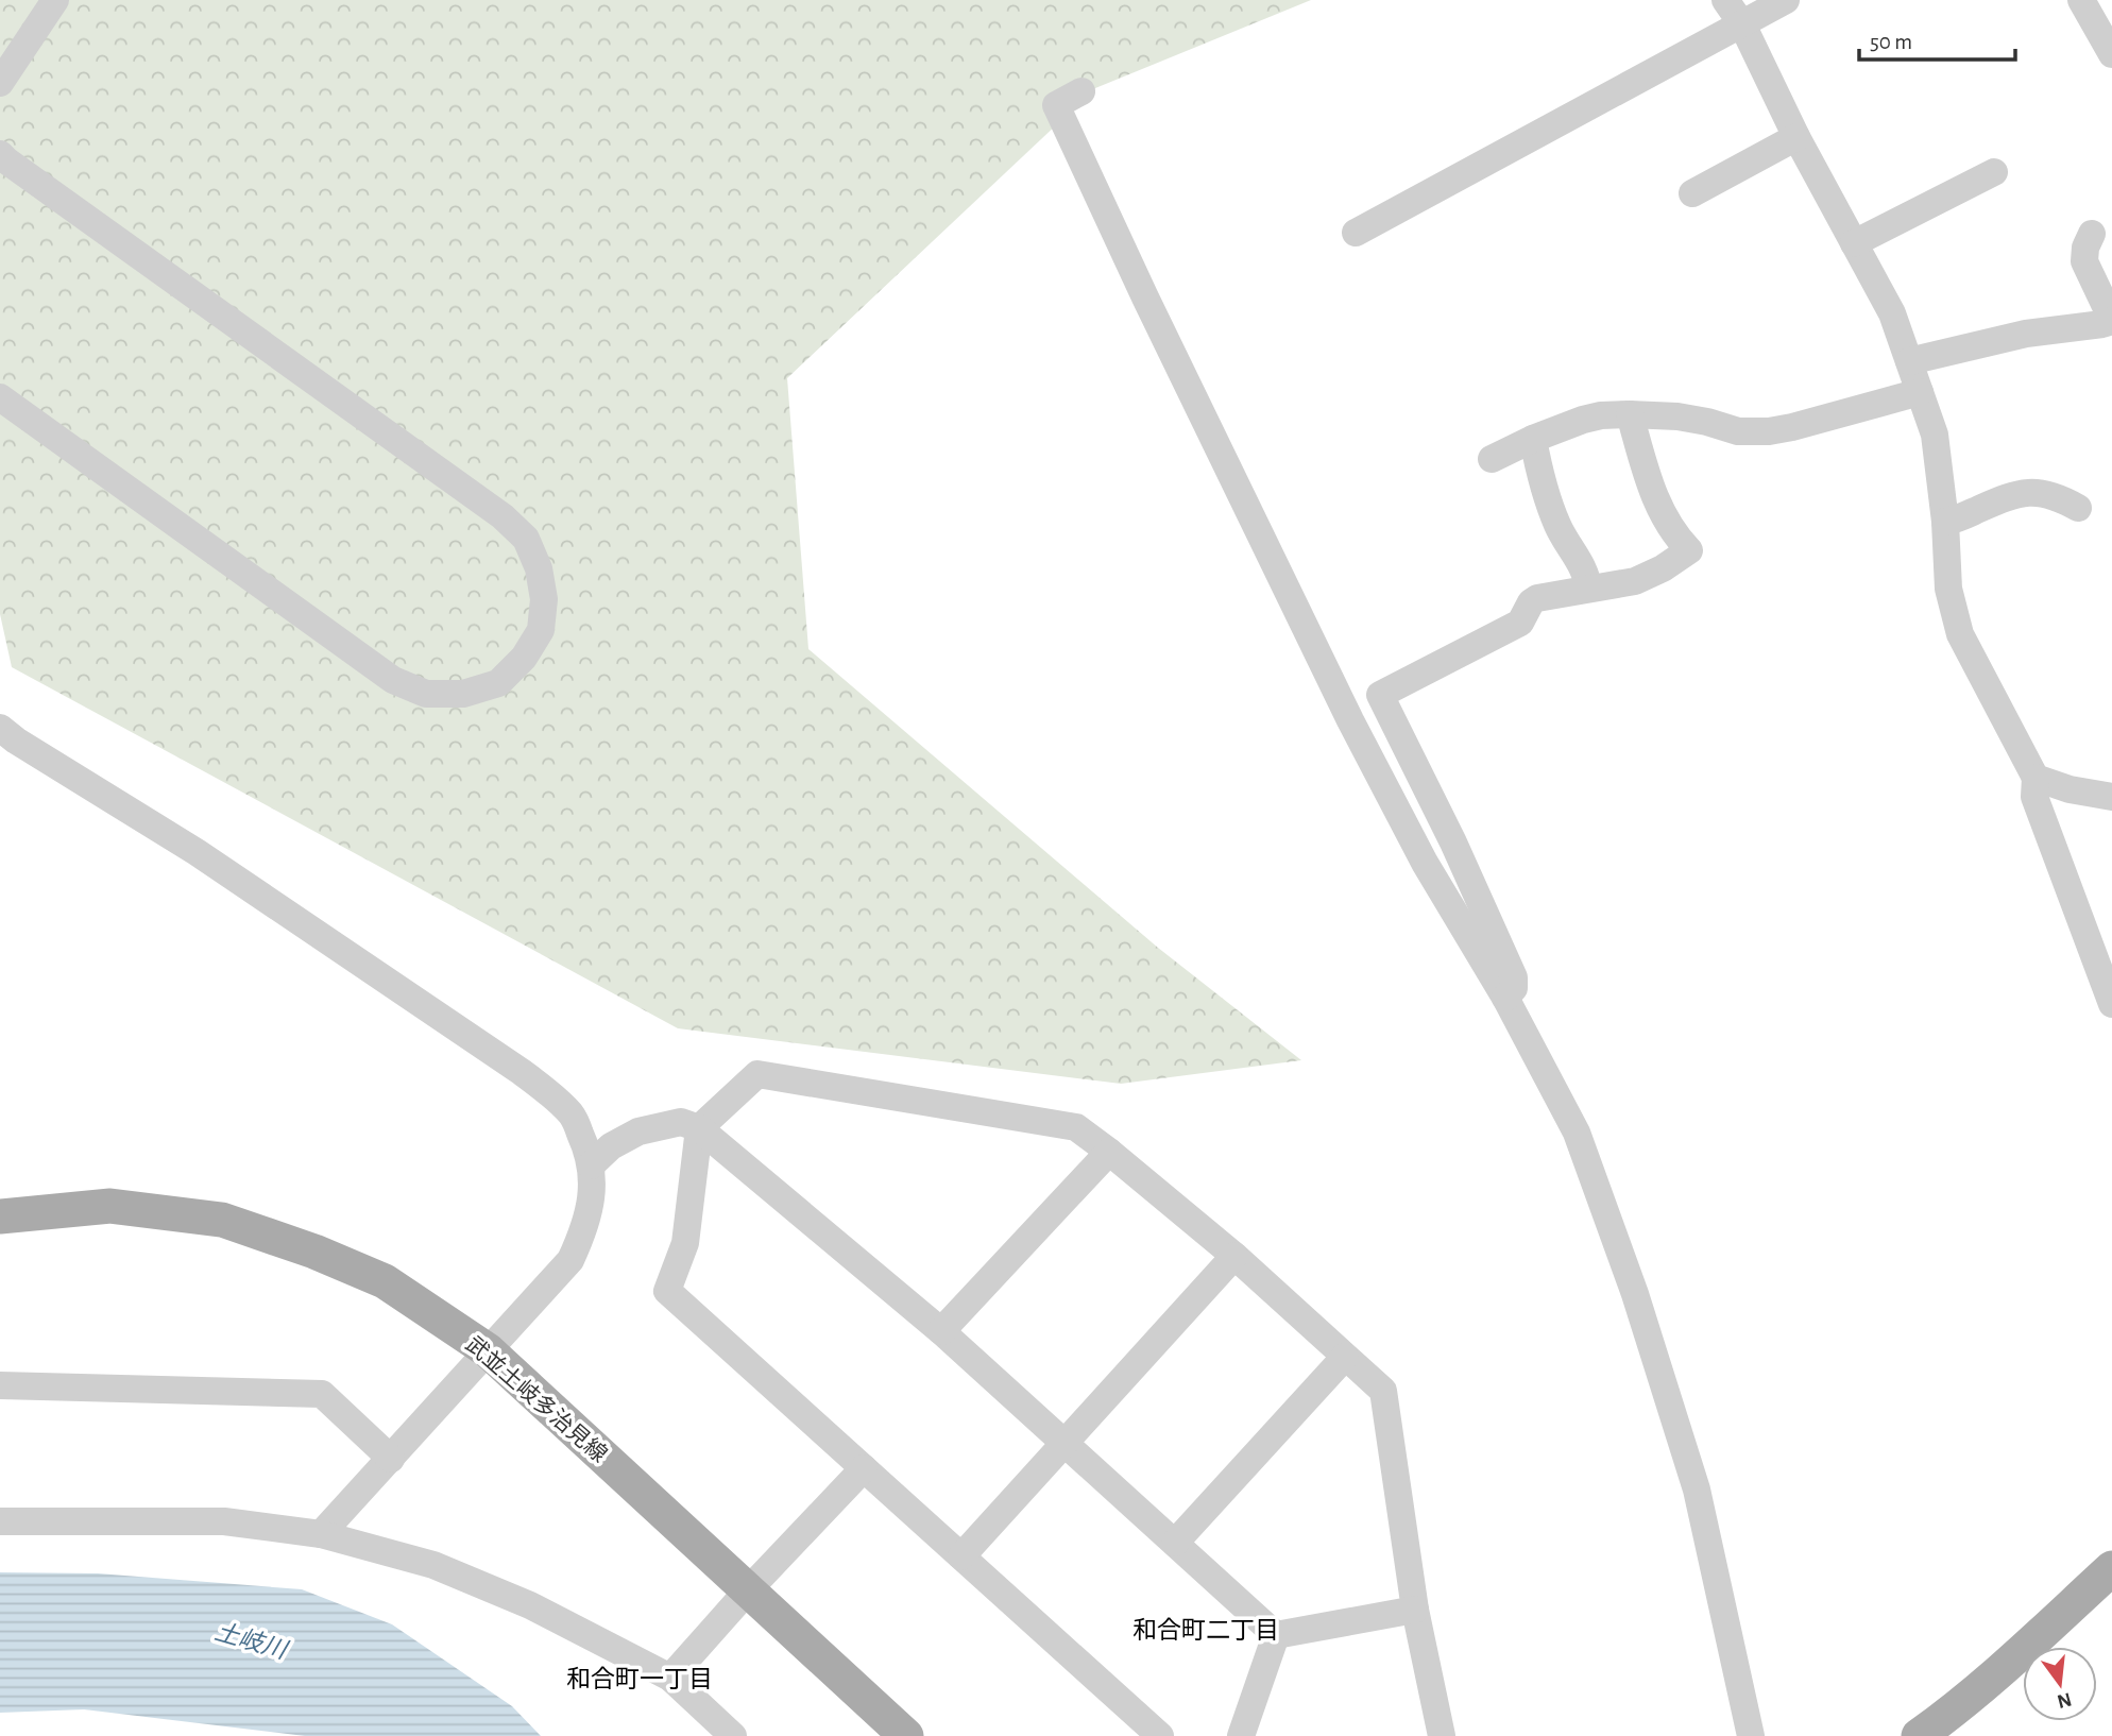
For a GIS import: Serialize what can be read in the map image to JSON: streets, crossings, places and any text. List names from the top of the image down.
{
  "streets": {
    "main road": ["武並土岐多治見線"]
  },
  "districts": ["和合町二丁目", "和合町一丁目"],
  "water": ["土岐川"],
  "scale_bar": "50 m",
  "north": "bottom"
}
